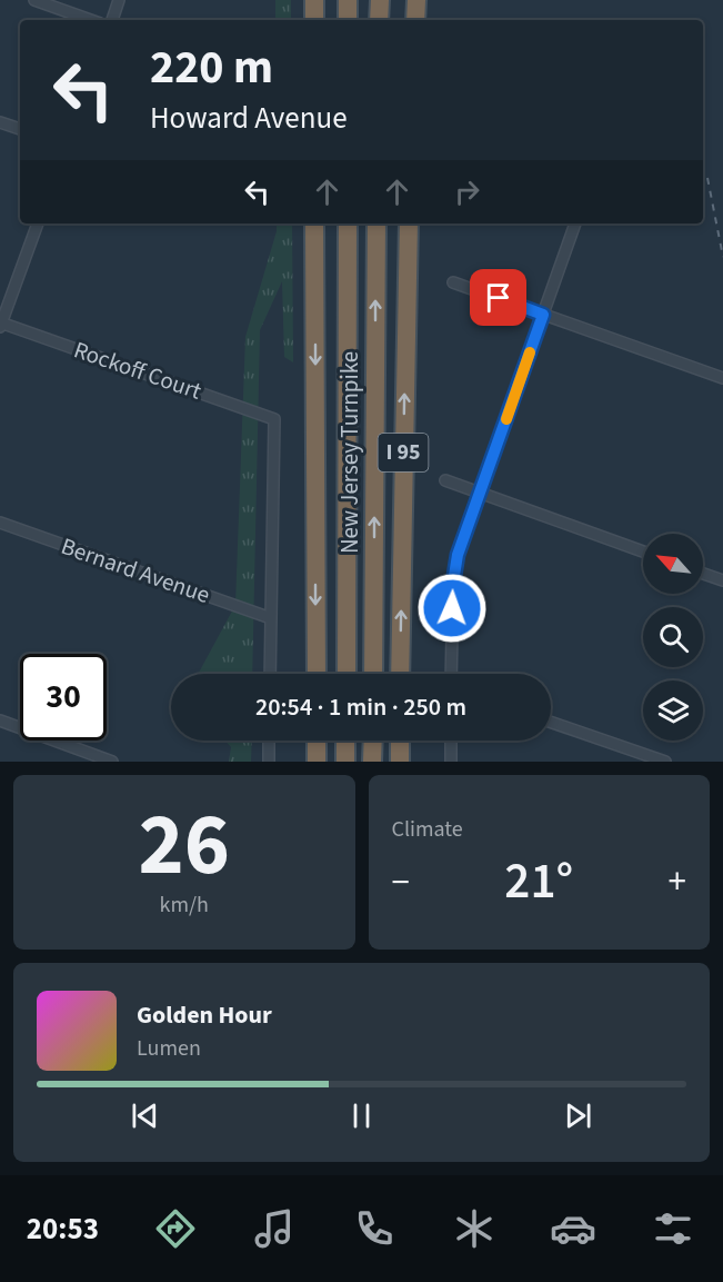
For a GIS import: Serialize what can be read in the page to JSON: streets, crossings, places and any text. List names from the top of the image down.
{
  "streets": {
    "highway": ["New Jersey Turnpike", "I 95"],
    "street": ["Rockoff Court", "Bernard Avenue"]
  },
  "crossings": [
    ["Rockoff Court", "Bernard Avenue"]
  ],
  "north": "top left",
  "page": {
    "turn": ["220 m", "Howard Avenue"],
    "limit": "30",
    "trip": "20:54 · 1 min · 250 m",
    "tile": [
      ["26", "km/h"],
      "Climate"
    ],
    "heat": ["−", "21°", "+"],
    "song": ["Golden Hour", "Lumen"],
    "tabs": "20:53"
  }
}
